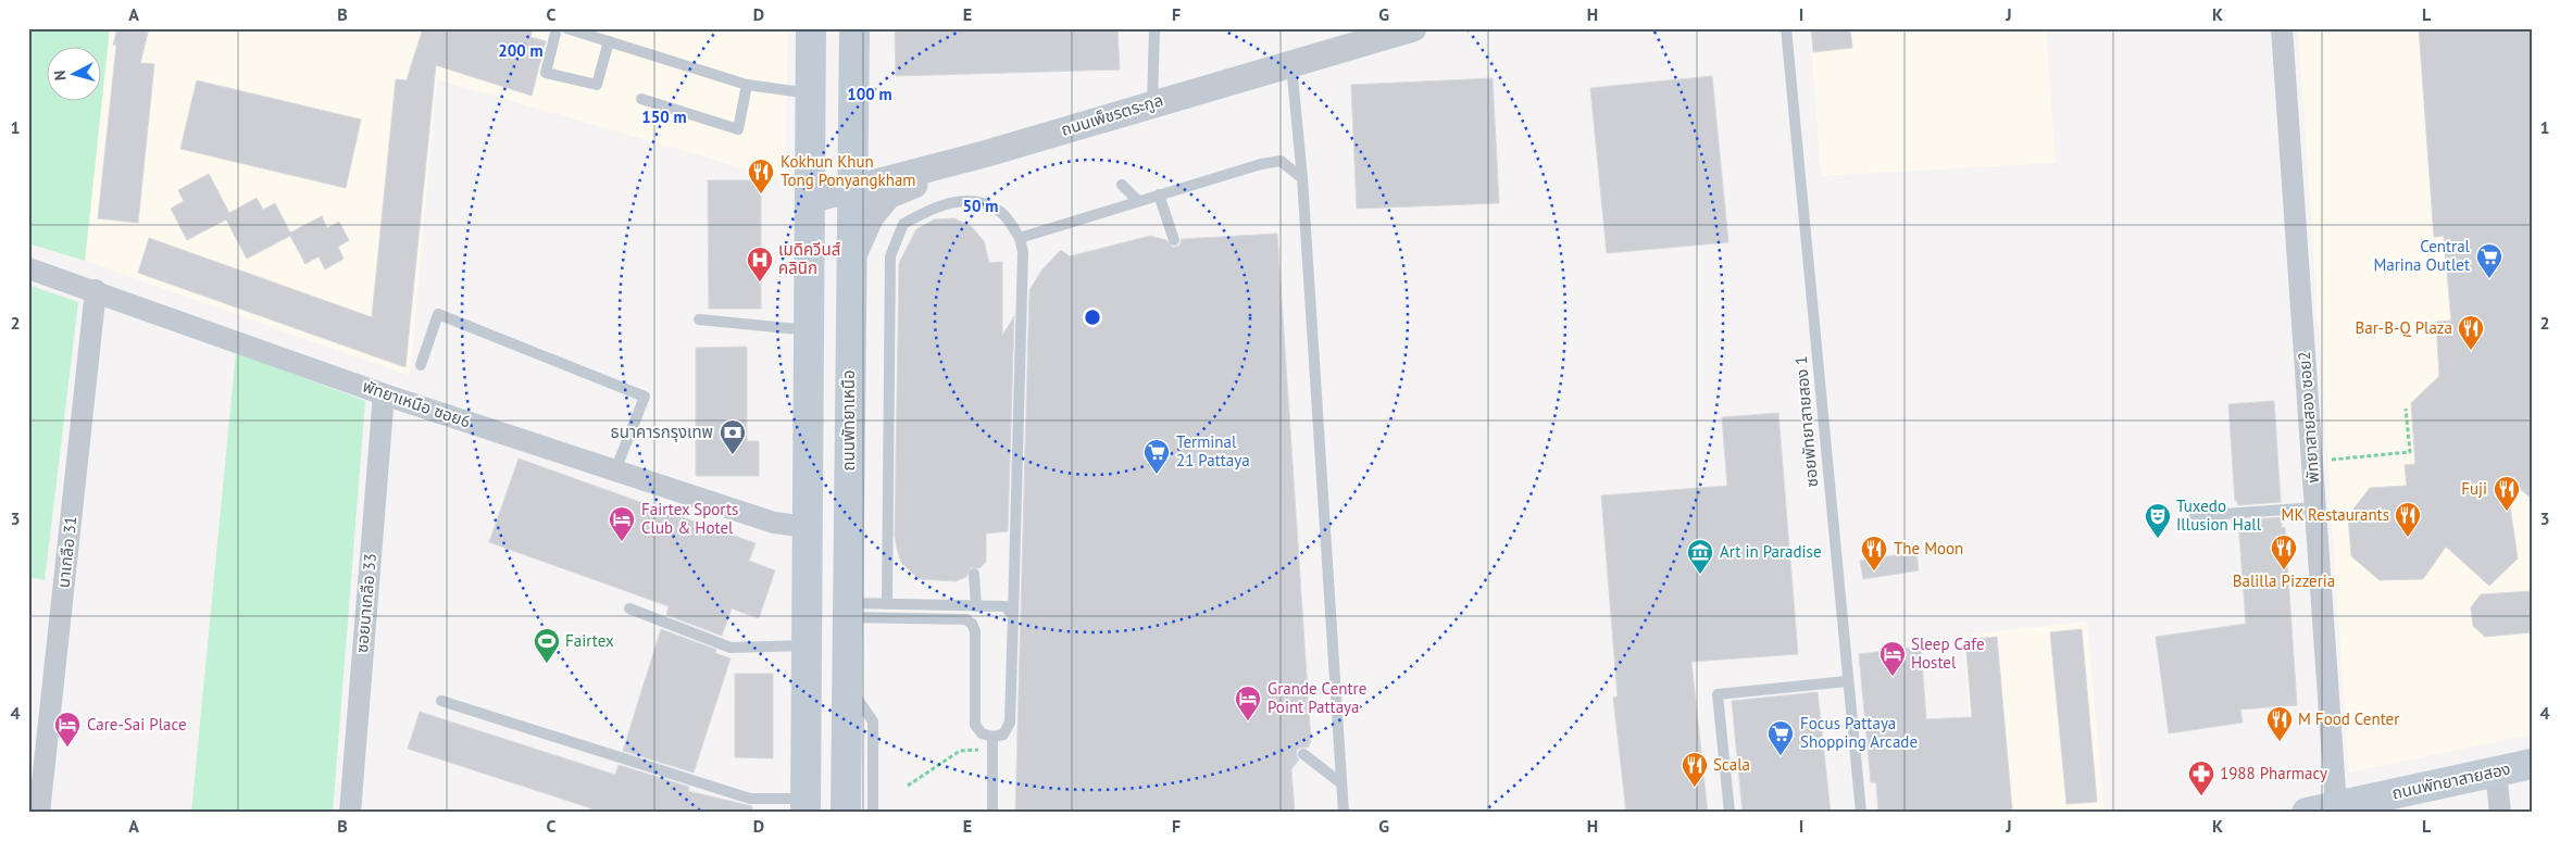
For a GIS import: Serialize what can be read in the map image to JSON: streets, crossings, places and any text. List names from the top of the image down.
{
  "streets": {
    "main road": ["ถนนพัทยาเหนือ", "ถนนพัทยาสายสอง"],
    "street": [
      "ถนนเพ็ชรตระกูล",
      "พัทยาเหนือ ซอย6",
      "พัทยาสายสอง ซอย2",
      "นาเกลือ 31",
      "ซอยนาเกลือ 33"
    ],
    "lane": ["ซอยพัทยาสายสอง 1"]
  },
  "crossings": [
    ["ถนนเพ็ชรตระกูล", "ถนนพัทยาเหนือ"],
    ["พัทยาเหนือ ซอย6", "นาเกลือ 31"],
    ["พัทยาเหนือ ซอย6", "ซอยนาเกลือ 33"],
    ["พัทยาสายสอง ซอย2", "ถนนพัทยาสายสอง"]
  ],
  "places": {
    "restaurant": [
      "Kokhun Khun Tong Ponyangkham",
      "Bar-B-Q Plaza",
      "Fuji",
      "MK Restaurants",
      "Balilla Pizzeria",
      "The Moon",
      "M Food Center",
      "Scala"
    ],
    "supermarket": ["Central Marina Outlet", "Terminal 21 Pattaya", "Focus Pattaya Shopping Arcade"],
    "hospital": ["เมดิควีนส์ คลินิก"],
    "bank": ["ธนาคารกรุงเทพ"],
    "theatre": ["Tuxedo Illusion Hall"],
    "hotel": [
      "Fairtex Sports Club & Hotel",
      "Sleep Cafe Hostel",
      "Grande Centre Point Pattaya",
      "Care-Sai Place"
    ],
    "museum": ["Art in Paradise"],
    "sports": ["Fairtex"],
    "pharmacy": ["1988 Pharmacy"]
  },
  "north": "left",
  "grid": {
    "columns": [
      "A",
      "B",
      "C",
      "D",
      "E",
      "F",
      "G",
      "H",
      "I",
      "J",
      "K",
      "L"
    ],
    "rows": [
      "1",
      "2",
      "3",
      "4"
    ]
  },
  "rings": [
    "200 m",
    "100 m",
    "150 m",
    "50 m"
  ]
}
